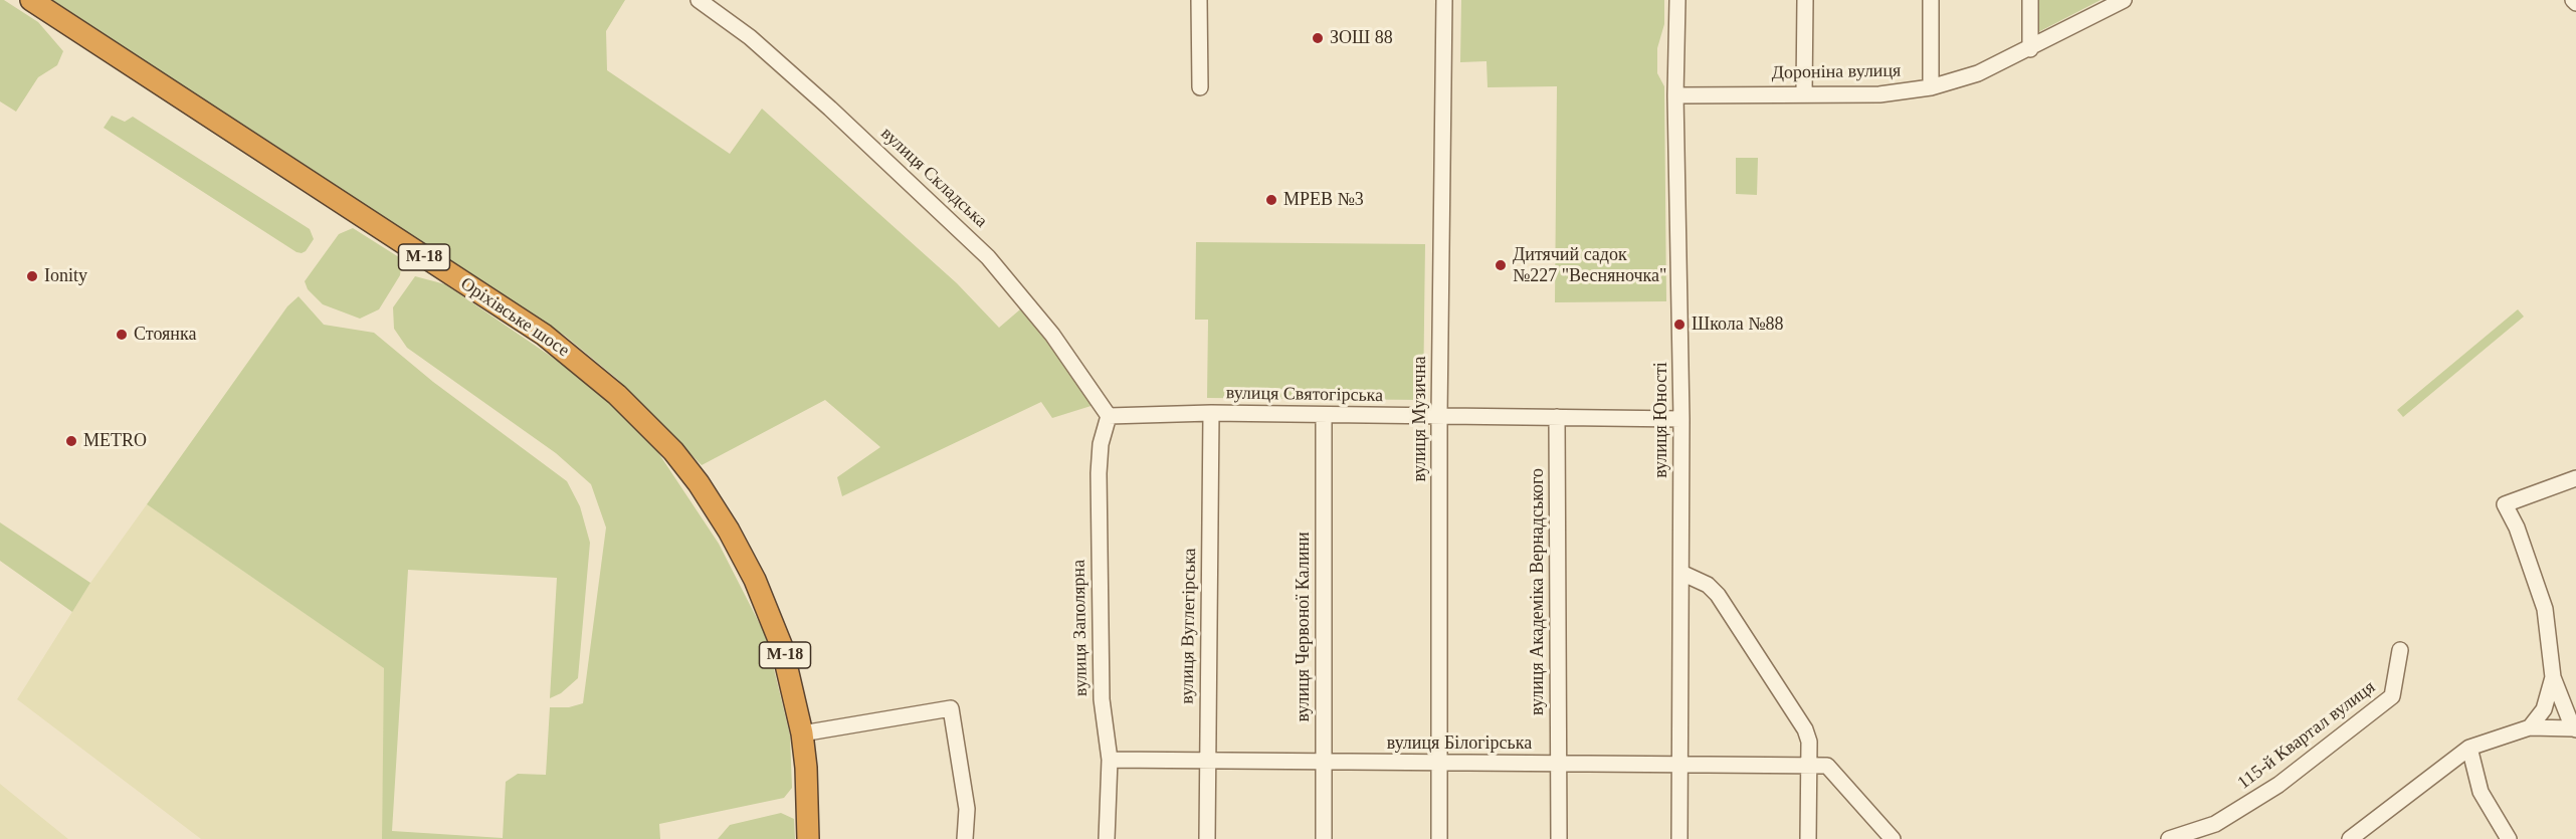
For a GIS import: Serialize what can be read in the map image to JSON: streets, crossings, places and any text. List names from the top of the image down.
{
  "streets": {
    "highway": ["М-18", "Оріхівське шосе"],
    "street": [
      "Дороніна вулиця",
      "вулиця Складська",
      "вулиця Святогірська",
      "вулиця Музична",
      "вулиця Юності",
      "вулиця Академіка Вернадського",
      "вулиця Вуглегірська",
      "вулиця Червоної Калини",
      "вулиця Заполярна",
      "115-й Квартал вулиця",
      "вулиця Білогірська"
    ]
  },
  "crossings": [
    ["Дороніна вулиця", "вулиця Юності"],
    ["вулиця Складська", "вулиця Святогірська"],
    ["вулиця Складська", "вулиця Заполярна"],
    ["М-18", "Оріхівське шосе"],
    ["вулиця Святогірська", "вулиця Музична"],
    ["вулиця Святогірська", "вулиця Юності"],
    ["вулиця Святогірська", "вулиця Академіка Вернадського"],
    ["вулиця Святогірська", "вулиця Вуглегірська"],
    ["вулиця Святогірська", "вулиця Червоної Калини"],
    ["вулиця Святогірська", "вулиця Заполярна"],
    ["вулиця Музична", "вулиця Білогірська"],
    ["вулиця Юності", "вулиця Білогірська"],
    ["вулиця Академіка Вернадського", "вулиця Білогірська"],
    ["вулиця Вуглегірська", "вулиця Білогірська"],
    ["вулиця Червоної Калини", "вулиця Білогірська"],
    ["вулиця Заполярна", "вулиця Білогірська"]
  ],
  "places": [
    "ЗОШ 88",
    "МРЕВ №3",
    "Дитячий садок №227 \"Весняночка\"",
    "Ionity",
    "Школа №88",
    "Стоянка",
    "METRO"
  ]
}
